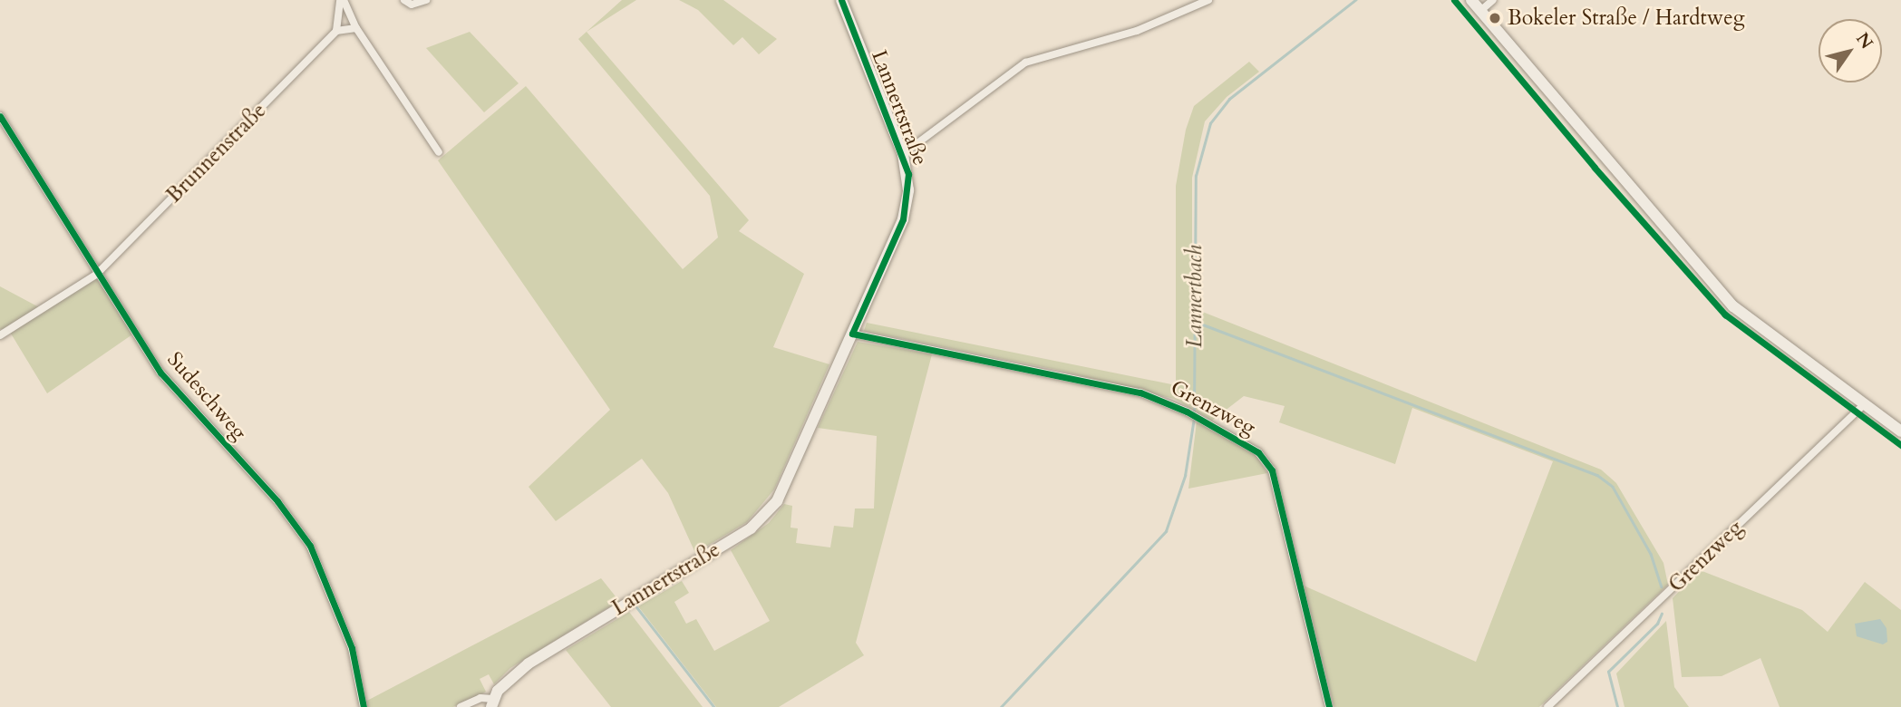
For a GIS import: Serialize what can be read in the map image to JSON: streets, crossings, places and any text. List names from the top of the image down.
{
  "streets": {
    "street": [
      "Lannertstraße",
      "Brunnenstraße",
      "Sudeschweg",
      "Grenzweg"
    ]
  },
  "crossings": [
    ["Lannertstraße", "Grenzweg"],
    ["Brunnenstraße", "Sudeschweg"]
  ],
  "water": ["Lannertbach"],
  "places": ["Bokeler Straße / Hardtweg"],
  "north": "top right"
}
